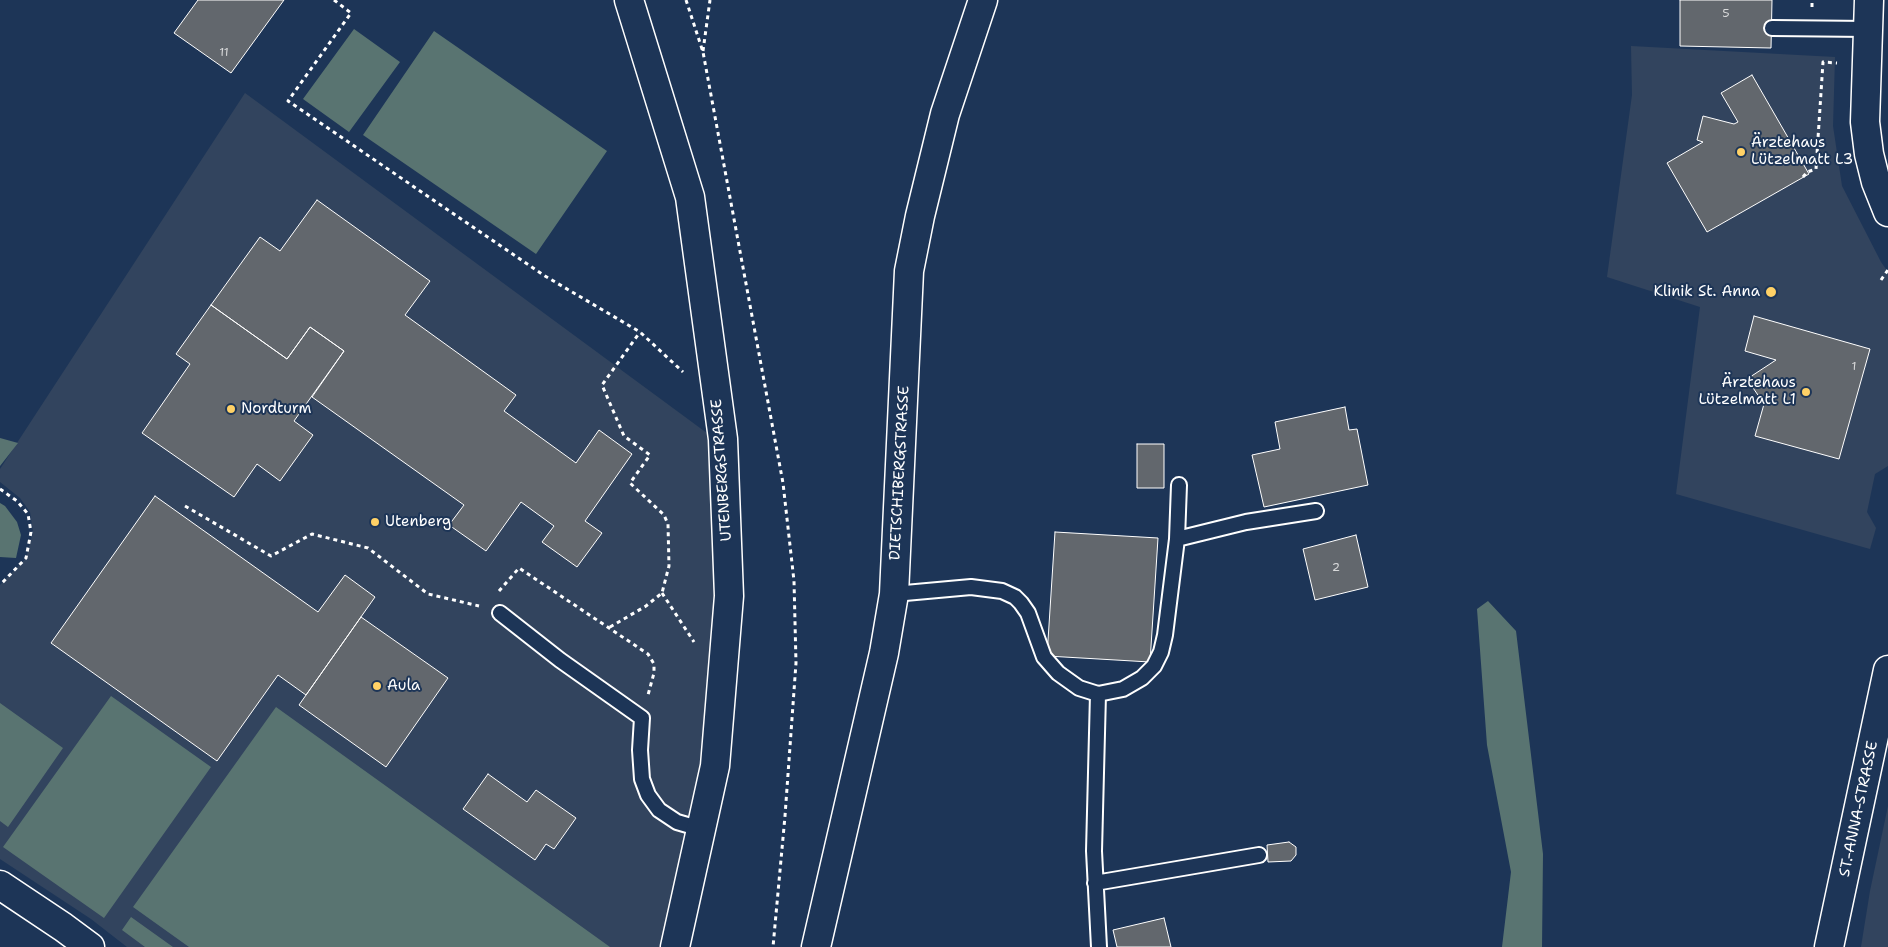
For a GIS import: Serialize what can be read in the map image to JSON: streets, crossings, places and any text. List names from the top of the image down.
{
  "streets": {
    "street": ["UTENBERGSTRASSE", "DIETSCHIBERGSTRASSE", "ST.-ANNA-STRASSE"]
  },
  "places": [
    "Ärztehaus Lützelmatt L3",
    "Klinik St. Anna",
    "Ärztehaus Lützelmatt L1",
    "Nordturm",
    "Utenberg",
    "Aula"
  ],
  "house_numbers": [
    "5",
    "11",
    "1",
    "2"
  ]
}
